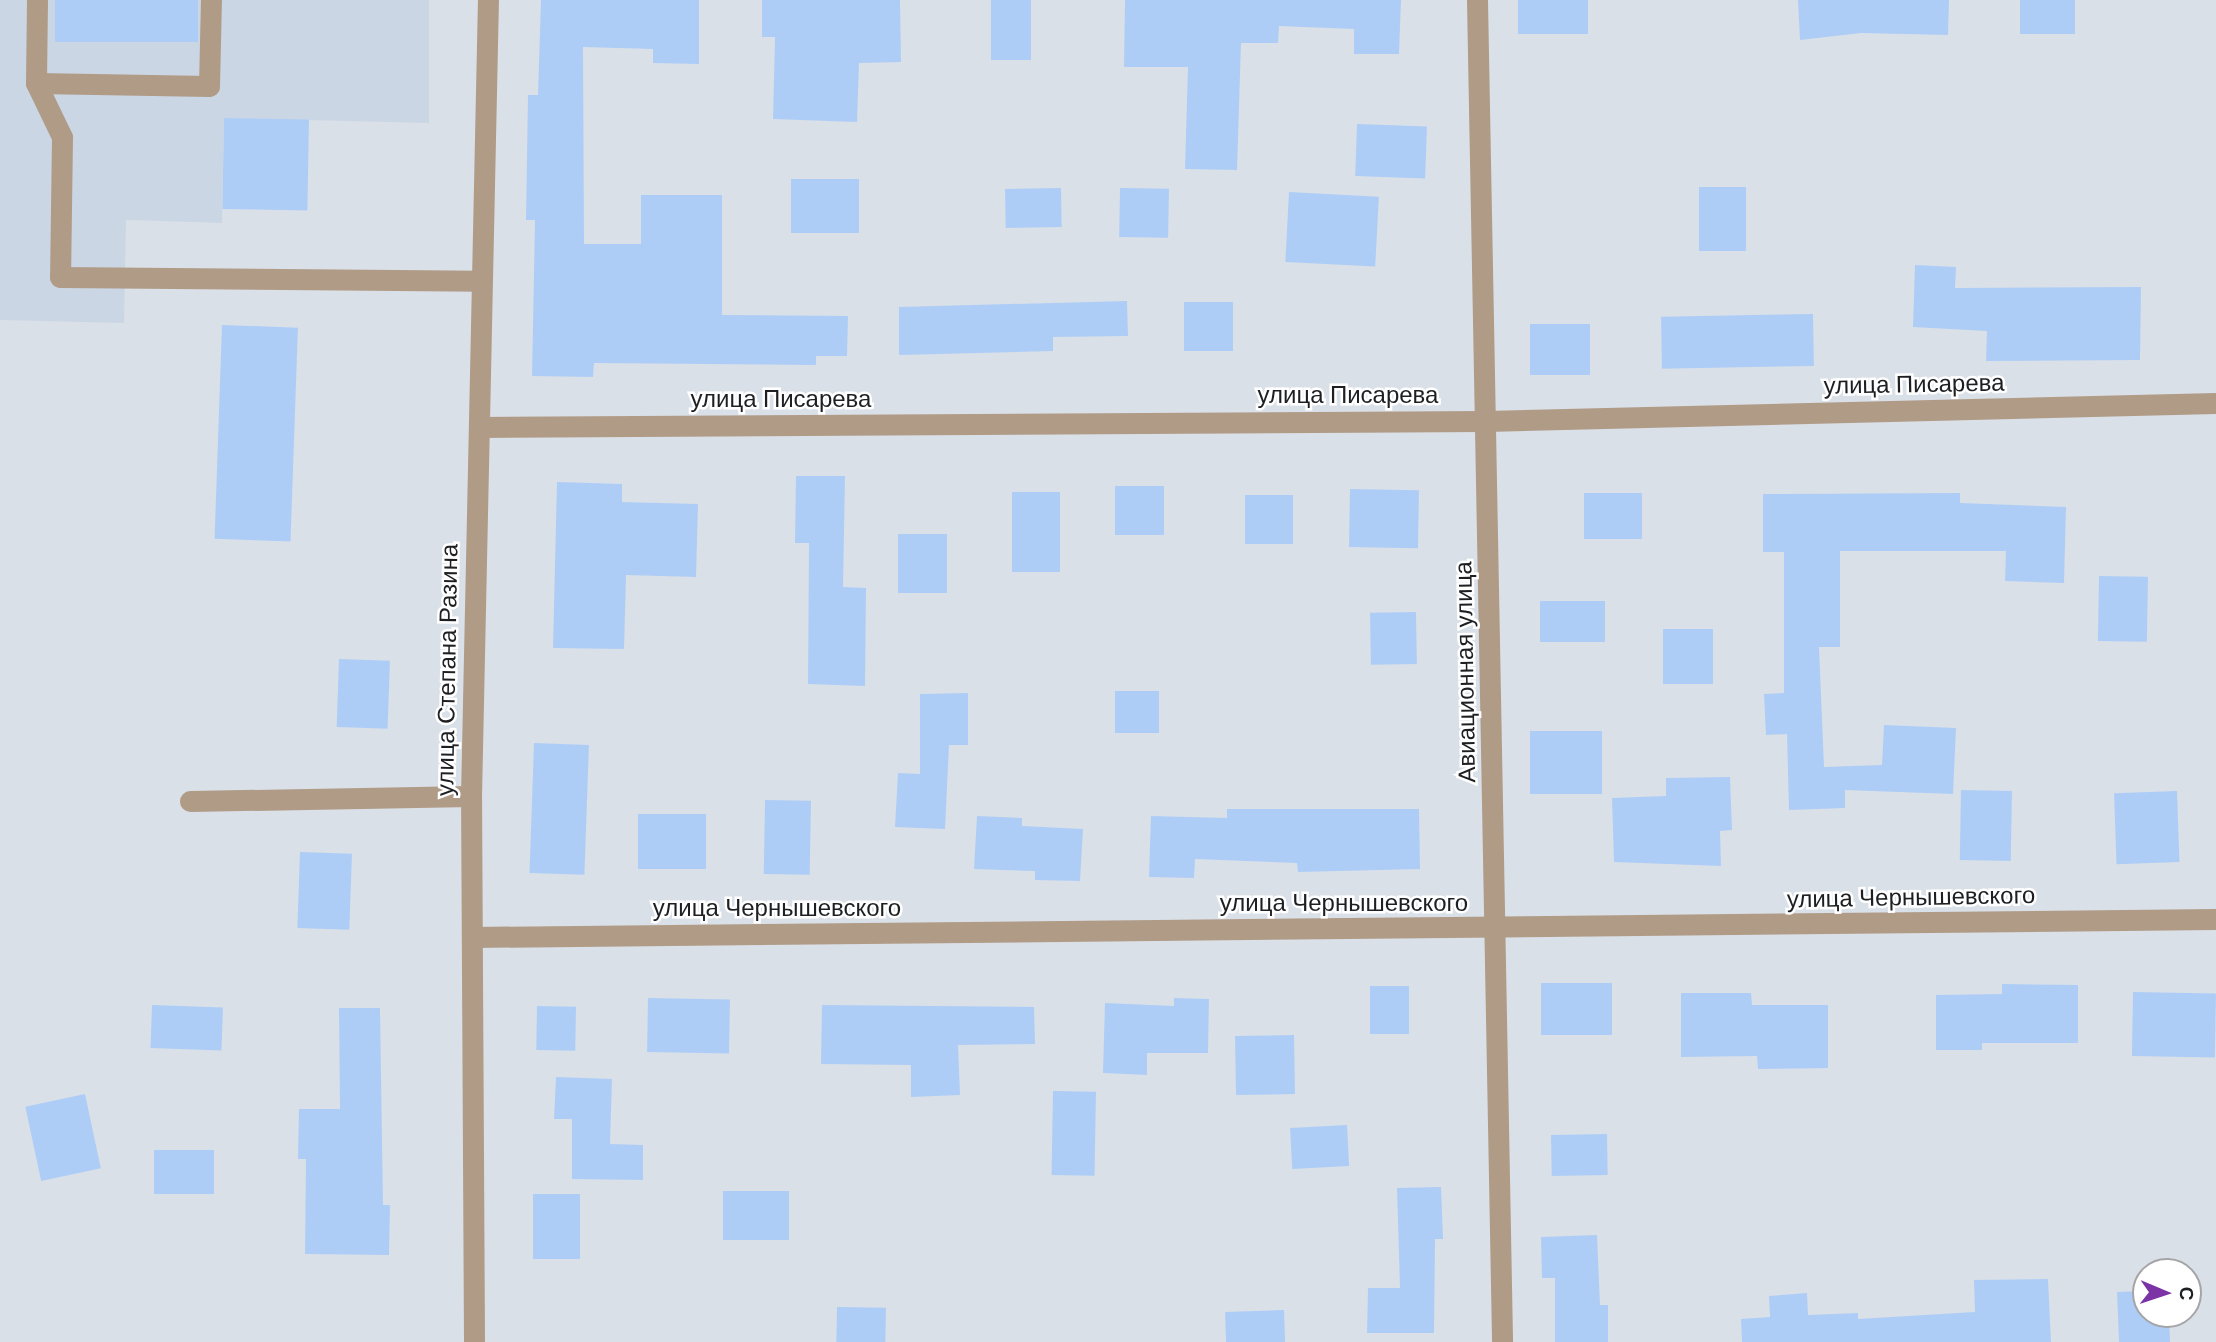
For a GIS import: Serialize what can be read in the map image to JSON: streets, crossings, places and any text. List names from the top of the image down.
{
  "streets": {
    "street": [
      "улица Писарева",
      "улица Степана Разина",
      "Авиационная улица",
      "улица Чернышевского"
    ]
  },
  "crossings": [
    ["улица Писарева", "улица Степана Разина"],
    ["улица Писарева", "Авиационная улица"],
    ["улица Степана Разина", "улица Чернышевского"],
    ["Авиационная улица", "улица Чернышевского"]
  ],
  "north": "right"
}
